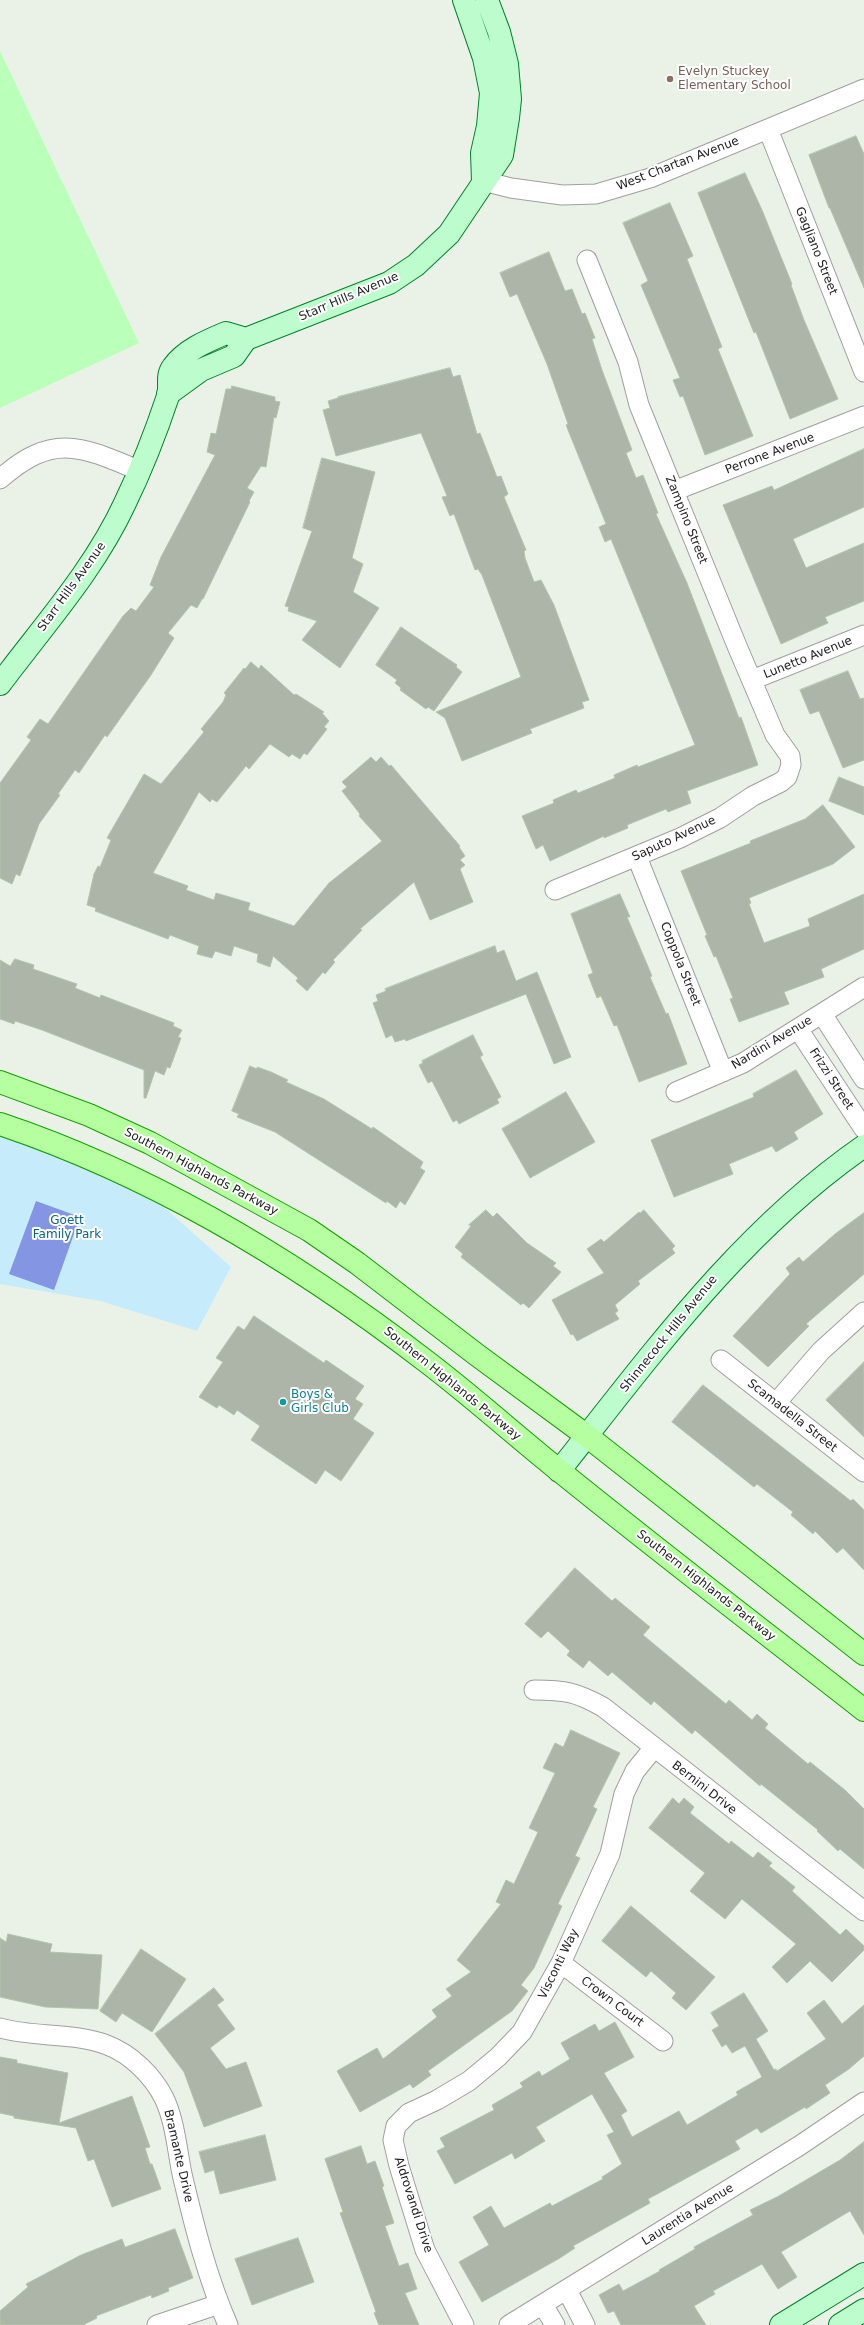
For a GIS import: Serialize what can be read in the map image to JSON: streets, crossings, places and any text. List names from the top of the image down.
{
  "streets": {
    "main road": ["Southern Highlands Parkway"],
    "street": [
      "West Chartan Avenue",
      "Gagliano Street",
      "Starr Hills Avenue",
      "Perrone Avenue",
      "Zampino Street",
      "Lunetto Avenue",
      "Saputo Avenue",
      "Coppola Street",
      "Nardini Avenue",
      "Frizzi Street",
      "Shinnecock Hills Avenue",
      "Scamadella Street",
      "Bernini Drive",
      "Visconti Way",
      "Crown Court",
      "Bramante Drive",
      "Aldrovandi Drive",
      "Laurentia Avenue"
    ]
  },
  "crossings": [
    ["West Chartan Avenue", "Gagliano Street"],
    ["West Chartan Avenue", "Starr Hills Avenue"],
    ["Perrone Avenue", "Zampino Street"],
    ["Zampino Street", "Lunetto Avenue"],
    ["Zampino Street", "Saputo Avenue"],
    ["Saputo Avenue", "Coppola Street"],
    ["Coppola Street", "Nardini Avenue"],
    ["Nardini Avenue", "Frizzi Street"],
    ["Southern Highlands Parkway", "Shinnecock Hills Avenue"],
    ["Bernini Drive", "Visconti Way"],
    ["Visconti Way", "Crown Court"],
    ["Visconti Way", "Aldrovandi Drive"]
  ],
  "parks": ["Goett Family Park"],
  "places": ["Evelyn Stuckey Elementary School", "Boys & Girls Club"]
}
